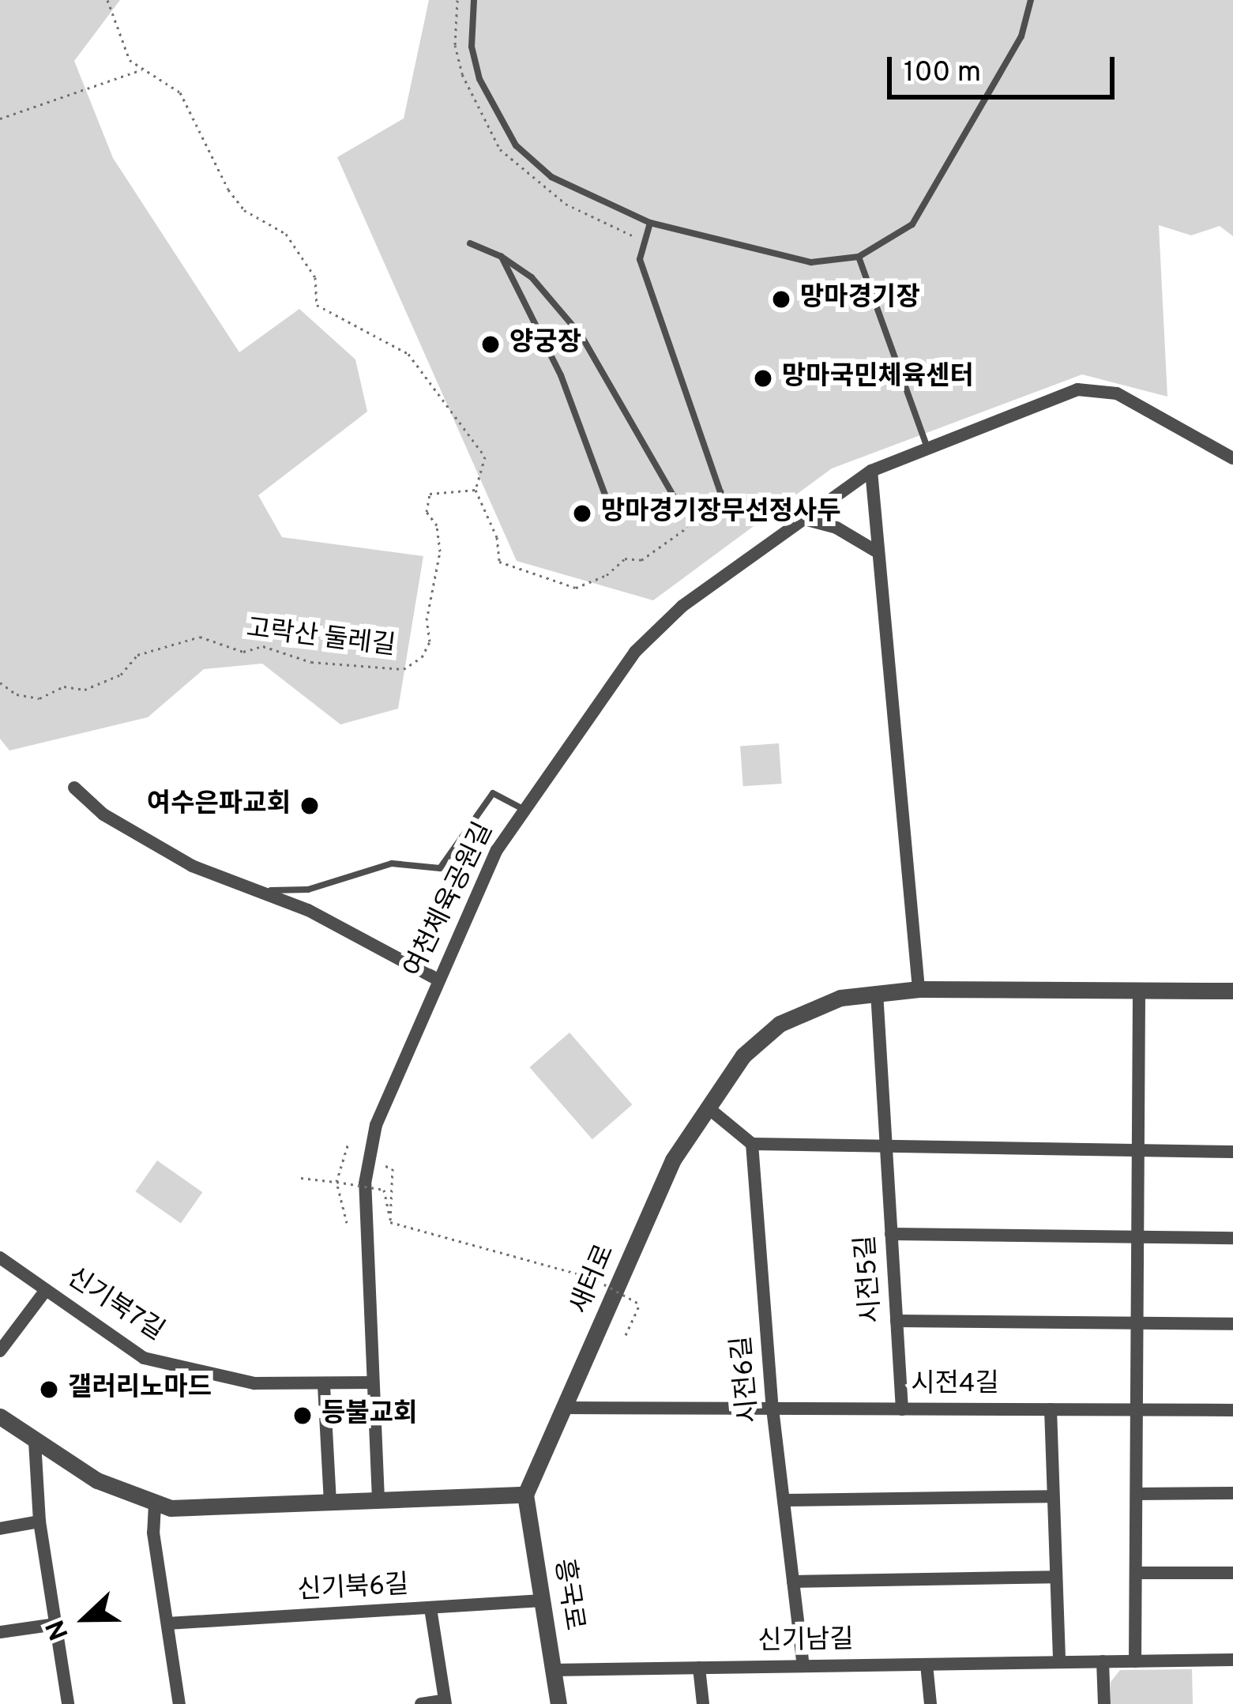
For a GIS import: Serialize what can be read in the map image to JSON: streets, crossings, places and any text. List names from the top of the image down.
{
  "streets": {
    "street": [
      "여천체육공원길",
      "시전5길",
      "새터로",
      "신기북7길",
      "시전6길",
      "시전4길",
      "신기북6길",
      "흥국로",
      "신기남길"
    ],
    "path": ["고락산 둘레길"]
  },
  "crossings": [
    ["여천체육공원길", "신기북7길"],
    ["시전5길", "새터로"],
    ["시전5길", "시전4길"],
    ["새터로", "시전4길"],
    ["새터로", "흥국로"],
    ["시전6길", "시전4길"],
    ["시전6길", "신기남길"],
    ["신기북6길", "흥국로"],
    ["흥국로", "신기남길"]
  ],
  "places": [
    "망마경기장",
    "양궁장",
    "망마국민체육센터",
    "망마경기장무선정사두",
    "여수은파교회",
    "갤러리노마드",
    "등불교회"
  ],
  "scale_bar": "100 m",
  "north": "left"
}
